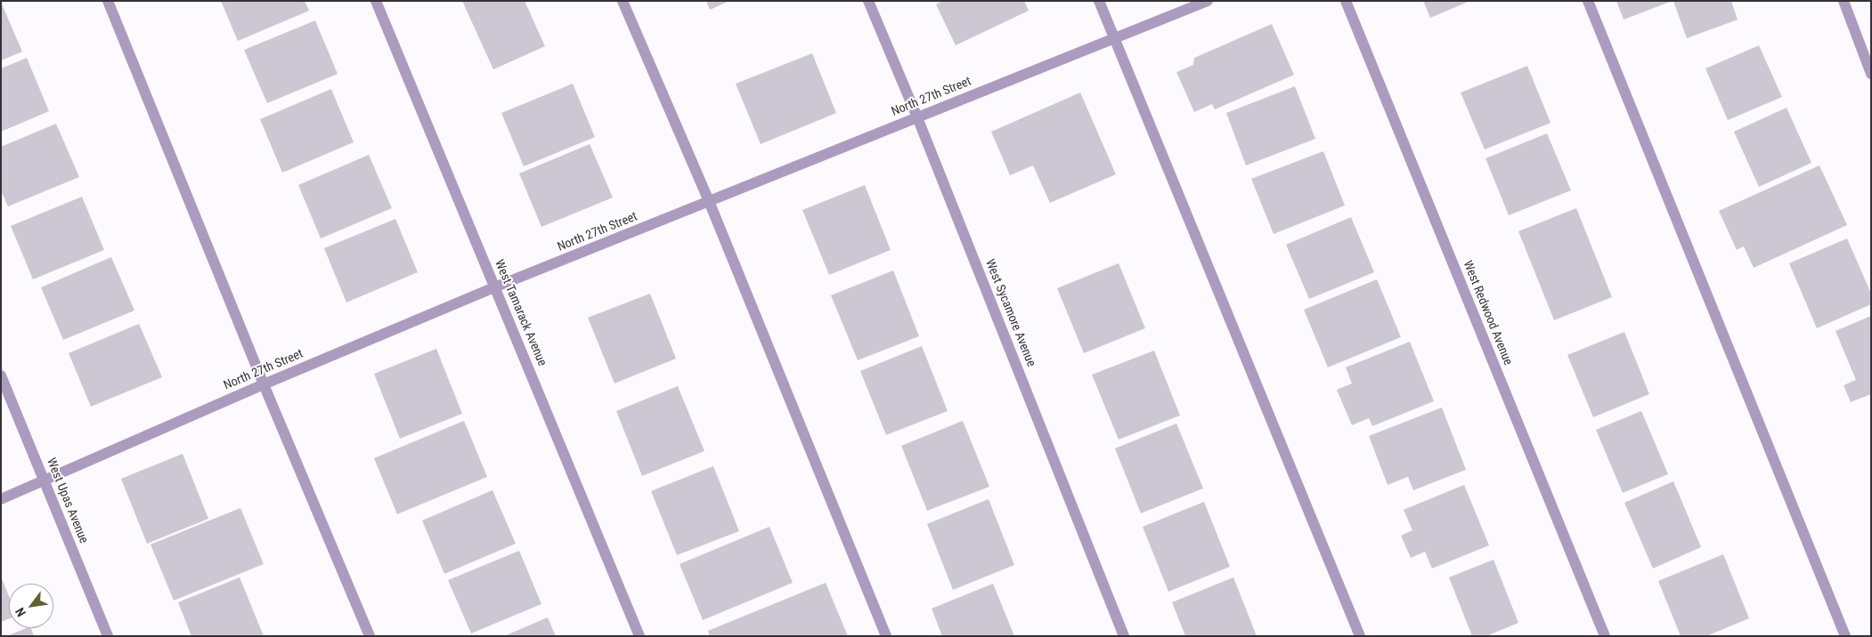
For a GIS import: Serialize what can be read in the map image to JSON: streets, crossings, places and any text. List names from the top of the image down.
{
  "streets": {
    "street": [
      "North 27th Street",
      "West Tamarack Avenue",
      "West Sycamore Avenue",
      "West Redwood Avenue",
      "West Upas Avenue"
    ]
  },
  "crossings": [
    ["North 27th Street", "West Tamarack Avenue"],
    ["North 27th Street", "West Sycamore Avenue"],
    ["North 27th Street", "West Upas Avenue"]
  ],
  "north": "bottom left"
}
